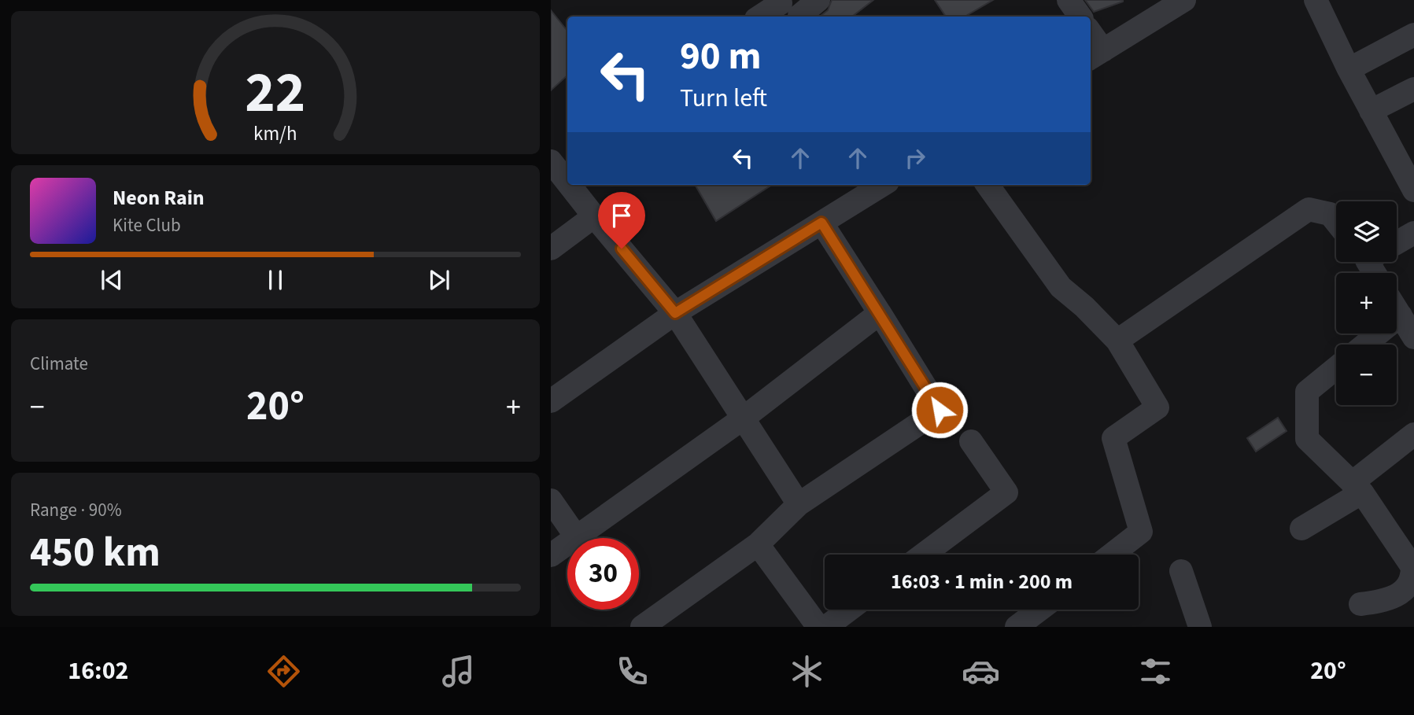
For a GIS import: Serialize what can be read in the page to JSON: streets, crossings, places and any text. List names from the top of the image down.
{
  "page": {
    "turn": ["90 m", "Turn left"],
    "song": ["Neon Rain", "Kite Club"],
    "map_buttons": ["+", "−"],
    "tile": [
      "Climate",
      ["Range · 90%", "450 km"]
    ],
    "heat": ["−", "20°", "+"],
    "limit": "30",
    "trip": "16:03 · 1 min · 200 m",
    "tabs": ["16:02", "20°"],
    "gauge": ["22", "km/h"]
  }
}
